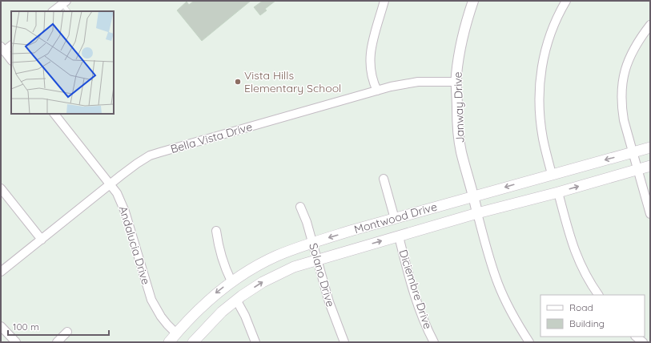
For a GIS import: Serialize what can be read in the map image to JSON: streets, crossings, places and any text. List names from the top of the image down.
{
  "streets": {
    "main road": ["Montwood Drive"],
    "street": [
      "Janway Drive",
      "Bella Vista Drive",
      "Andalucia Drive",
      "Solano Drive",
      "Diciembre Drive"
    ]
  },
  "crossings": [
    ["Janway Drive", "Bella Vista Drive"],
    ["Janway Drive", "Montwood Drive"],
    ["Bella Vista Drive", "Andalucia Drive"],
    ["Montwood Drive", "Andalucia Drive"],
    ["Montwood Drive", "Solano Drive"],
    ["Montwood Drive", "Diciembre Drive"]
  ],
  "places": ["Vista Hills Elementary School"],
  "legend": ["Road", "Building"],
  "scale_bar": "100 m"
}
